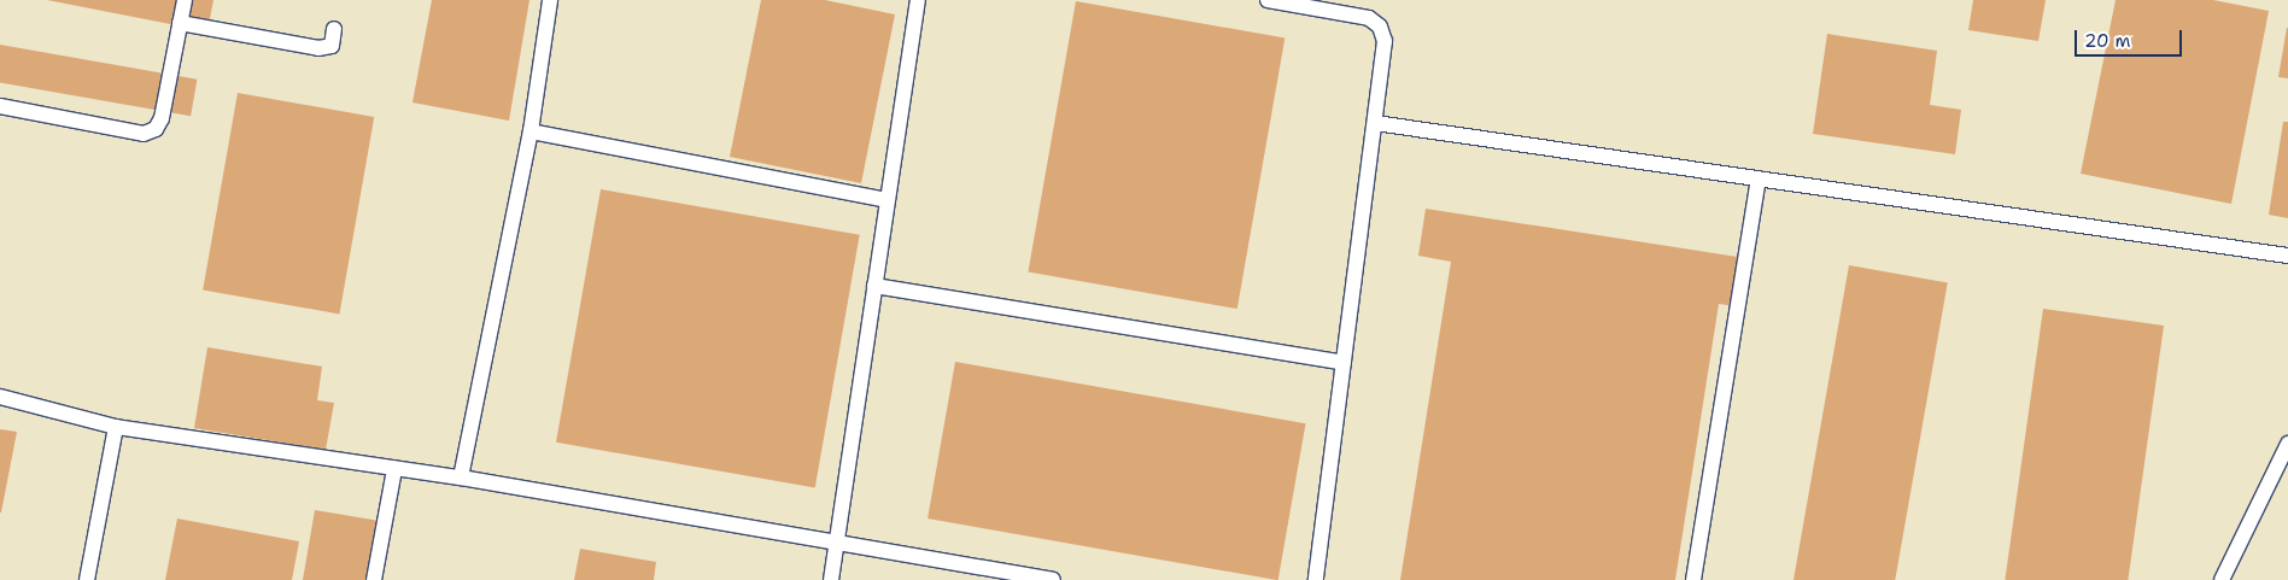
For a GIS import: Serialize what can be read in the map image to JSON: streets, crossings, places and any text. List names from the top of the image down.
{
  "scale_bar": "20 m"
}
